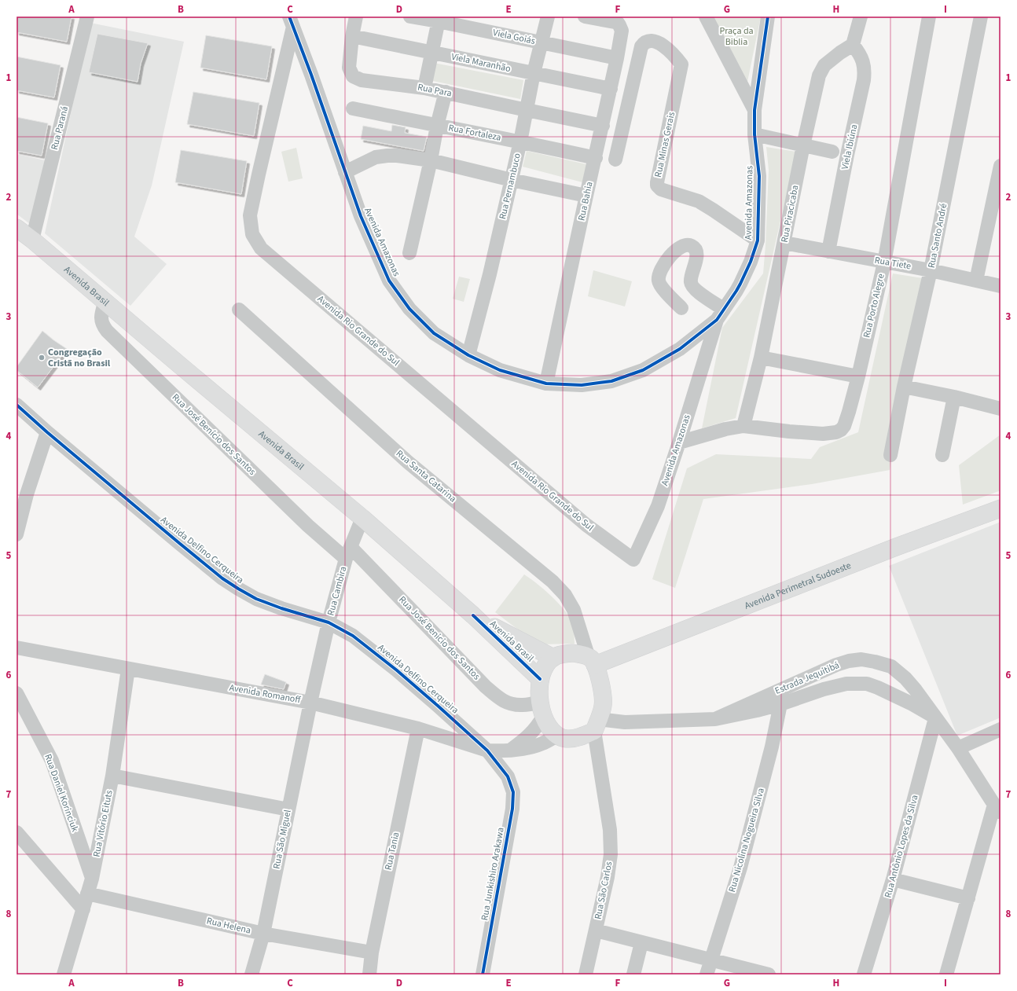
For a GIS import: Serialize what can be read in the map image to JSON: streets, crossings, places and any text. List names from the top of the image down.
{
  "streets": {
    "main road": ["Avenida Brasil", "Avenida Perimetral Sudoeste"],
    "street": [
      "Viela Goiás",
      "Viela Maranhão",
      "Rua Para",
      "Rua Paraná",
      "Rua Fortaleza",
      "Rua Minas Gerais",
      "Viela Ibiúna",
      "Rua Pernambuco",
      "Rua Bahia",
      "Avenida Amazonas",
      "Rua Piracicaba",
      "Rua Santo André",
      "Rua Tiete",
      "Rua Porto Alegre",
      "Avenida Rio Grande do Sul",
      "Rua José Benício dos Santos",
      "Rua Santa Catarina",
      "Avenida Delfino Cerqueira",
      "Rua Cambira",
      "Rua José Benicio dos Santos",
      "Estrada Jequitibá",
      "Avenida Romanoff",
      "Rua Daniel Korinciuk",
      "Rua Vitório Eituts",
      "Rua São Miguel",
      "Rua Nicolina Nogueira Silva",
      "Rua Antônio Lopes da Silva",
      "Rua Tania",
      "Rua Junkishiro Arakawa",
      "Rua São Carlos",
      "Rua Helena"
    ]
  },
  "crossings": [
    ["Viela Goiás", "Rua Pernambuco"],
    ["Viela Goiás", "Rua Bahia"],
    ["Viela Maranhão", "Rua Para"],
    ["Viela Maranhão", "Rua Pernambuco"],
    ["Viela Maranhão", "Rua Bahia"],
    ["Rua Para", "Rua Pernambuco"],
    ["Rua Para", "Rua Bahia"],
    ["Rua Paraná", "Avenida Brasil"],
    ["Rua Fortaleza", "Rua Pernambuco"],
    ["Rua Fortaleza", "Rua Bahia"],
    ["Rua Minas Gerais", "Avenida Amazonas"],
    ["Viela Ibiúna", "Rua Piracicaba"],
    ["Viela Ibiúna", "Rua Tiete"],
    ["Rua Pernambuco", "Avenida Amazonas"],
    ["Rua Bahia", "Avenida Amazonas"],
    ["Avenida Amazonas", "Rua Porto Alegre"],
    ["Avenida Amazonas", "Avenida Rio Grande do Sul"],
    ["Rua Piracicaba", "Rua Tiete"],
    ["Rua Piracicaba", "Rua Porto Alegre"],
    ["Rua Santo André", "Rua Tiete"],
    ["Rua Tiete", "Rua Porto Alegre"],
    ["Avenida Brasil", "Rua José Benício dos Santos"],
    ["Avenida Brasil", "Rua Santa Catarina"],
    ["Avenida Brasil", "Avenida Perimetral Sudoeste"],
    ["Avenida Brasil", "Rua Cambira"],
    ["Avenida Brasil", "Rua José Benicio dos Santos"],
    ["Avenida Brasil", "Estrada Jequitibá"],
    ["Avenida Brasil", "Avenida Romanoff"],
    ["Avenida Brasil", "Rua São Carlos"],
    ["Rua José Benício dos Santos", "Rua Cambira"],
    ["Rua José Benício dos Santos", "Rua José Benicio dos Santos"],
    ["Rua Santa Catarina", "Avenida Perimetral Sudoeste"],
    ["Rua Santa Catarina", "Rua José Benicio dos Santos"],
    ["Rua Santa Catarina", "Estrada Jequitibá"],
    ["Rua Santa Catarina", "Avenida Romanoff"],
    ["Rua Santa Catarina", "Rua São Carlos"],
    ["Avenida Delfino Cerqueira", "Rua Cambira"],
    ["Avenida Delfino Cerqueira", "Avenida Romanoff"],
    ["Avenida Delfino Cerqueira", "Rua Junkishiro Arakawa"],
    ["Avenida Perimetral Sudoeste", "Rua José Benicio dos Santos"],
    ["Avenida Perimetral Sudoeste", "Estrada Jequitibá"],
    ["Avenida Perimetral Sudoeste", "Avenida Romanoff"],
    ["Avenida Perimetral Sudoeste", "Rua São Carlos"],
    ["Rua Cambira", "Rua José Benicio dos Santos"],
    ["Rua Cambira", "Avenida Romanoff"],
    ["Rua Cambira", "Rua São Miguel"],
    ["Rua José Benicio dos Santos", "Estrada Jequitibá"],
    ["Rua José Benicio dos Santos", "Avenida Romanoff"],
    ["Rua José Benicio dos Santos", "Rua São Carlos"],
    ["Estrada Jequitibá", "Avenida Romanoff"],
    ["Estrada Jequitibá", "Rua Nicolina Nogueira Silva"],
    ["Estrada Jequitibá", "Rua Antônio Lopes da Silva"],
    ["Estrada Jequitibá", "Rua São Carlos"],
    ["Avenida Romanoff", "Rua Vitório Eituts"],
    ["Avenida Romanoff", "Rua São Miguel"],
    ["Avenida Romanoff", "Rua Tania"],
    ["Avenida Romanoff", "Rua São Carlos"],
    ["Rua Daniel Korinciuk", "Rua Vitório Eituts"],
    ["Rua Vitório Eituts", "Rua Helena"],
    ["Rua São Miguel", "Rua Helena"],
    ["Rua Tania", "Rua Helena"]
  ],
  "parks": ["Praça da Biblia"],
  "places": ["Congregação Cristã no Brasil"],
  "grid": {
    "columns": [
      "A",
      "B",
      "C",
      "D",
      "E",
      "F",
      "G",
      "H",
      "I"
    ],
    "rows": [
      "1",
      "2",
      "3",
      "4",
      "5",
      "6",
      "7",
      "8"
    ]
  }
}
